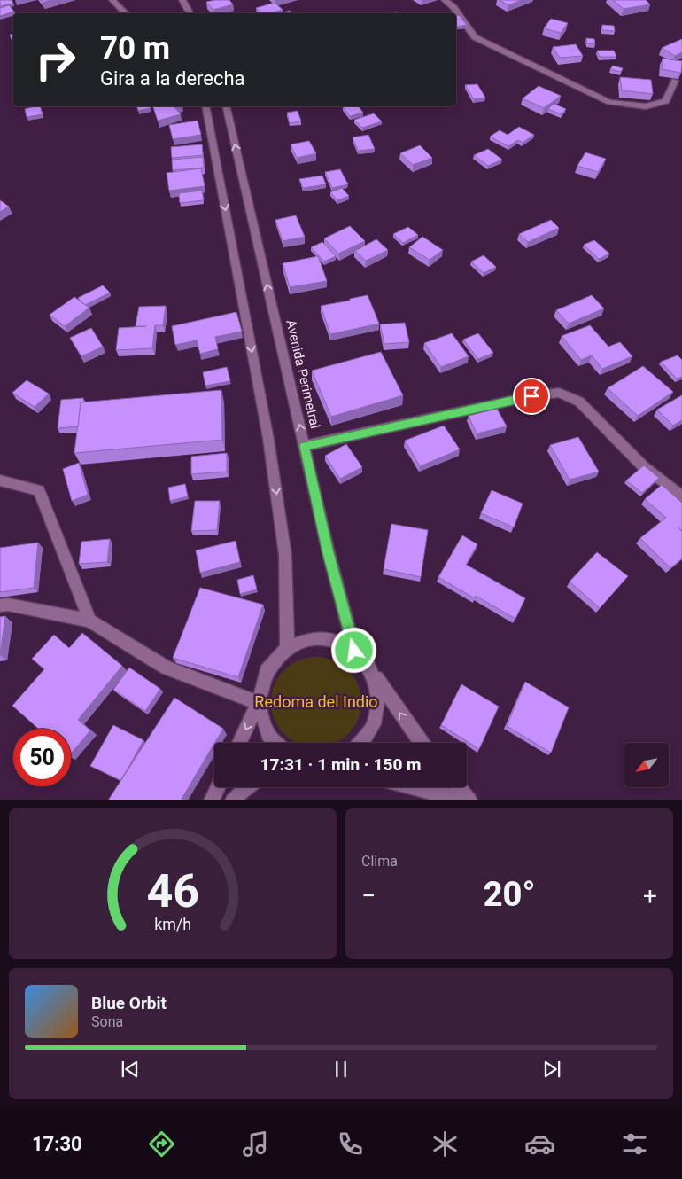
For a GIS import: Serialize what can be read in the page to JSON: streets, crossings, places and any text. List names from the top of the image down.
{
  "streets": {
    "main road": ["Avenida Perimetral"]
  },
  "parks": ["Redoma del Indio"],
  "north": "bottom left",
  "page": {
    "turn": ["70 m", "Gira a la derecha"],
    "limit": "50",
    "trip": "17:31 · 1 min · 150 m",
    "tile": "Clima",
    "heat": ["−", "20°", "+"],
    "song": ["Blue Orbit", "Sona"],
    "tabs": "17:30",
    "gauge": ["46", "km/h"]
  }
}
